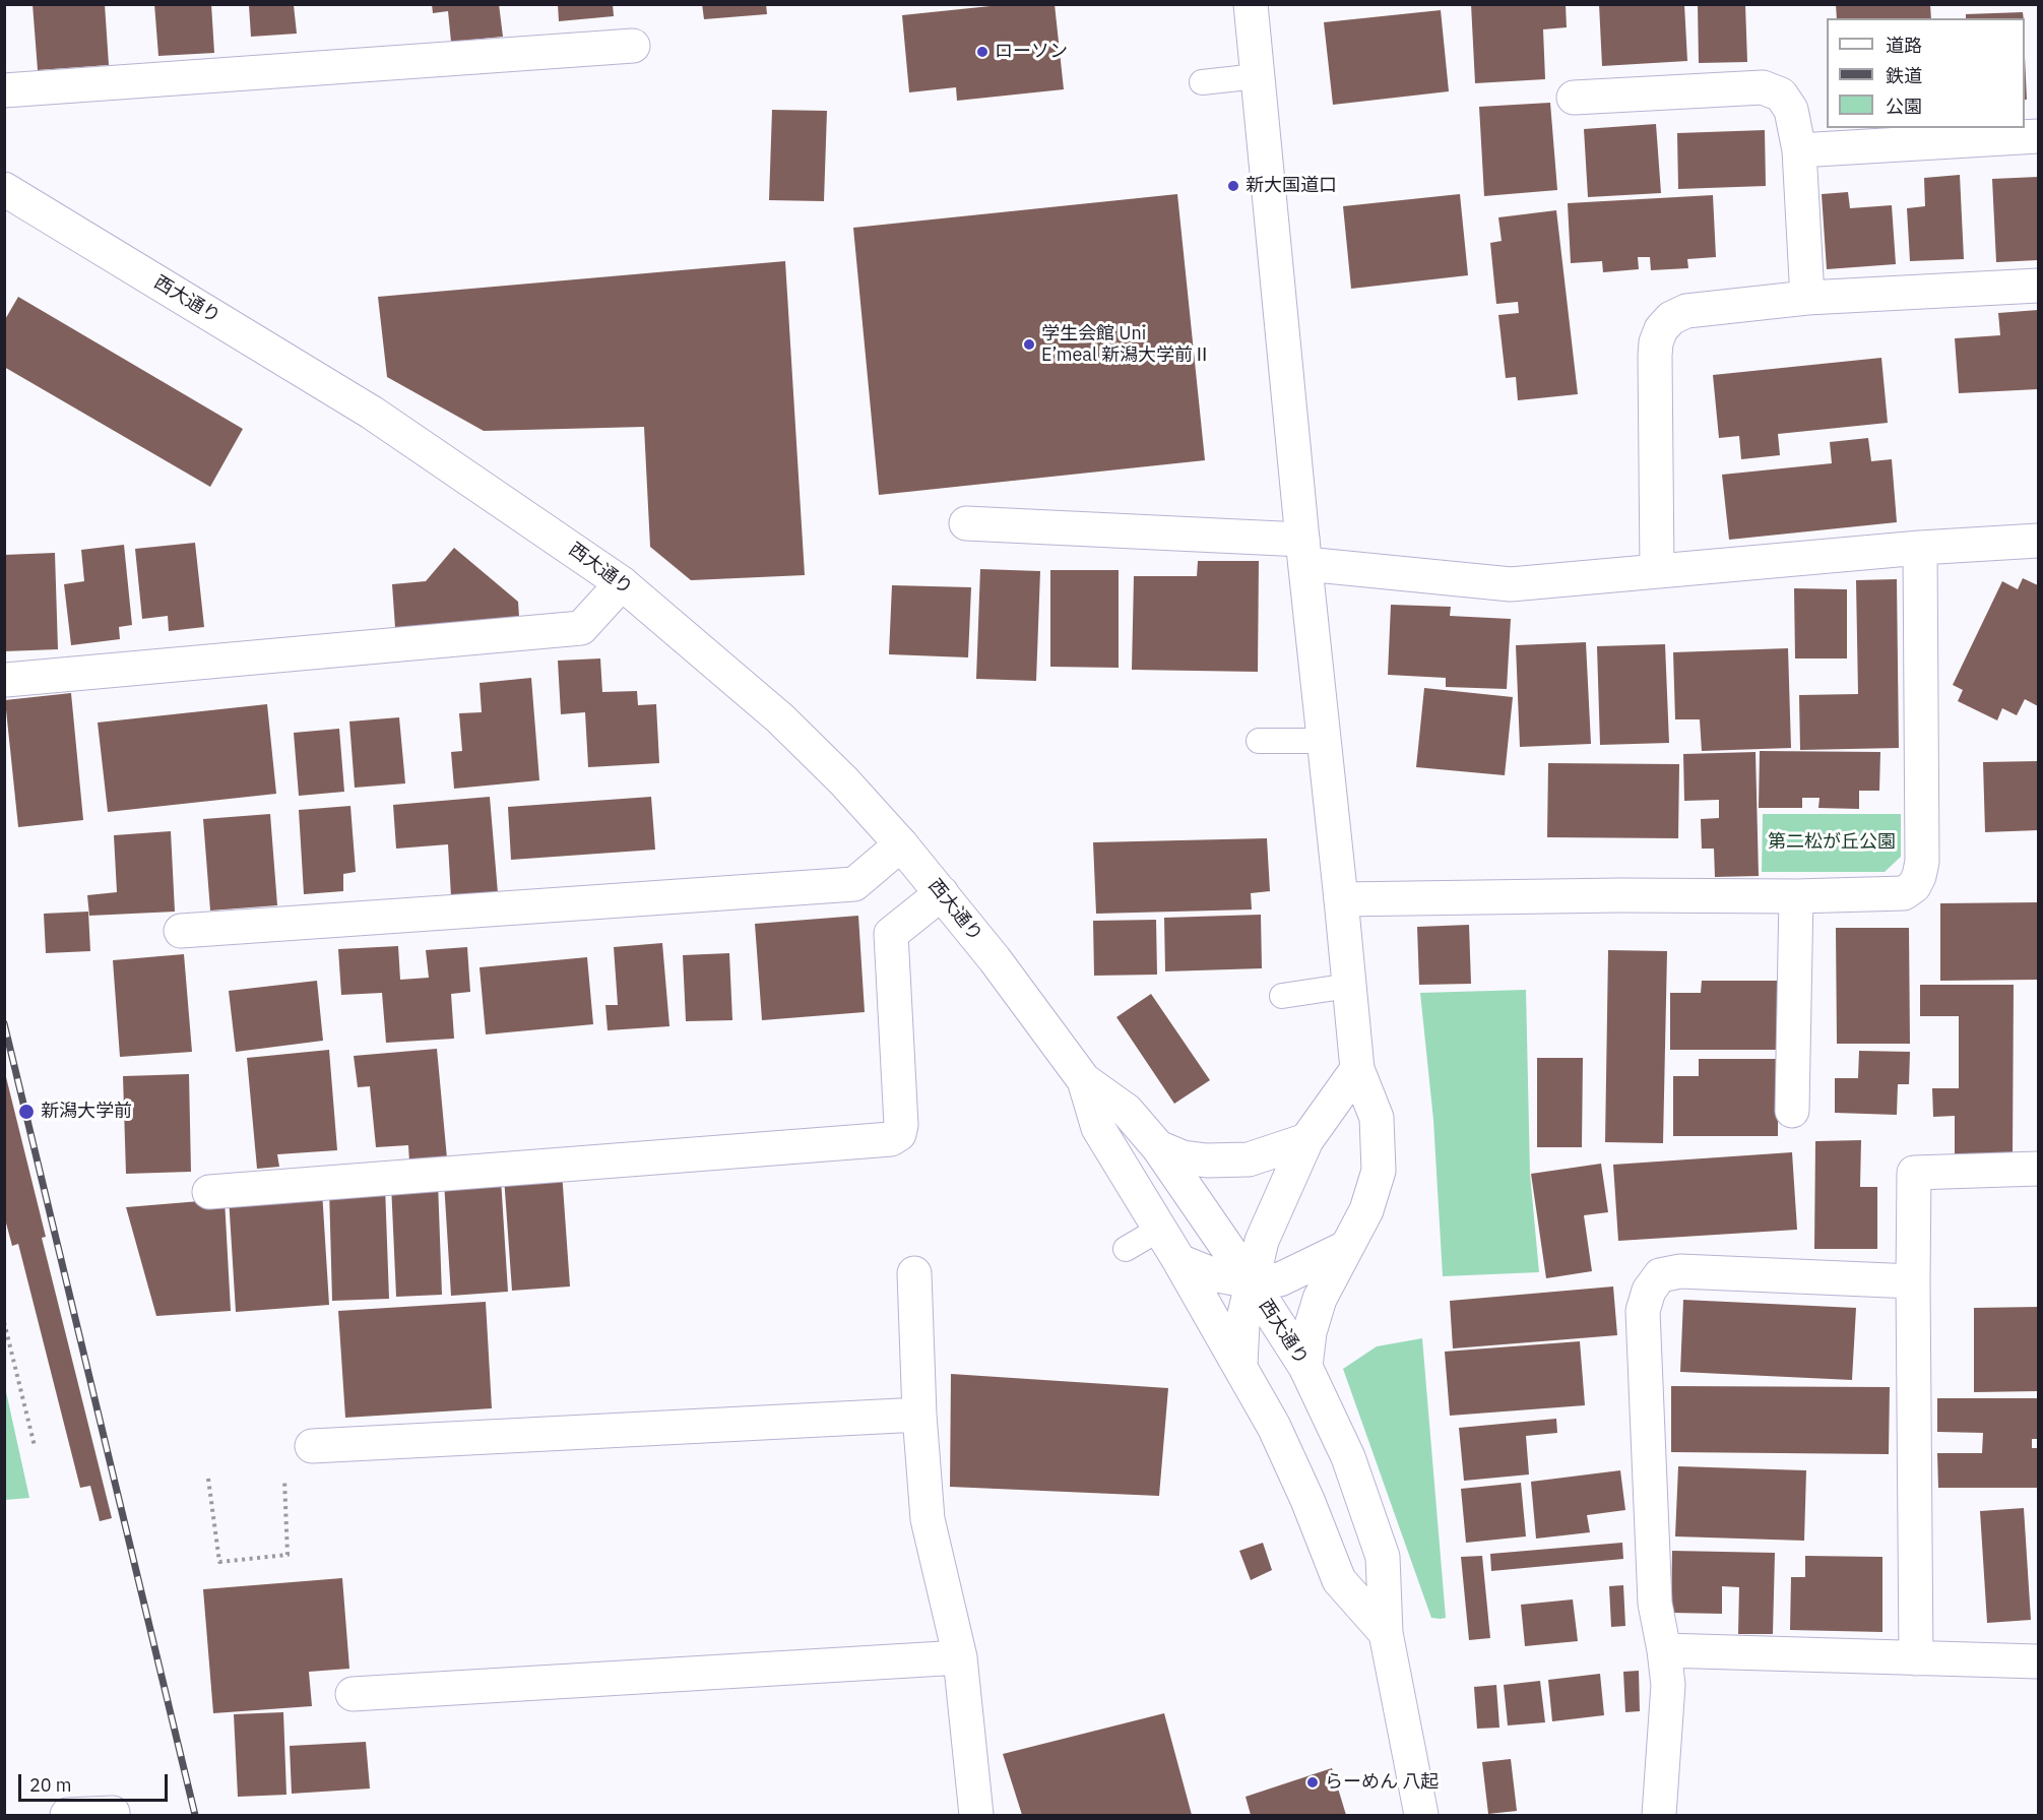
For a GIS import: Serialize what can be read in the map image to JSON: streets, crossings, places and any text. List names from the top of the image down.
{
  "streets": {
    "street": ["西大通り"]
  },
  "parks": ["第二松が丘公園"],
  "places": [
    "ローソン",
    "新大国道口",
    "学生会館 Uni E’meal 新潟大学前Ⅱ",
    "新潟大学前",
    "らーめん 八起"
  ],
  "legend": ["道路", "鉄道", "公園"],
  "scale_bar": "20 m"
}
